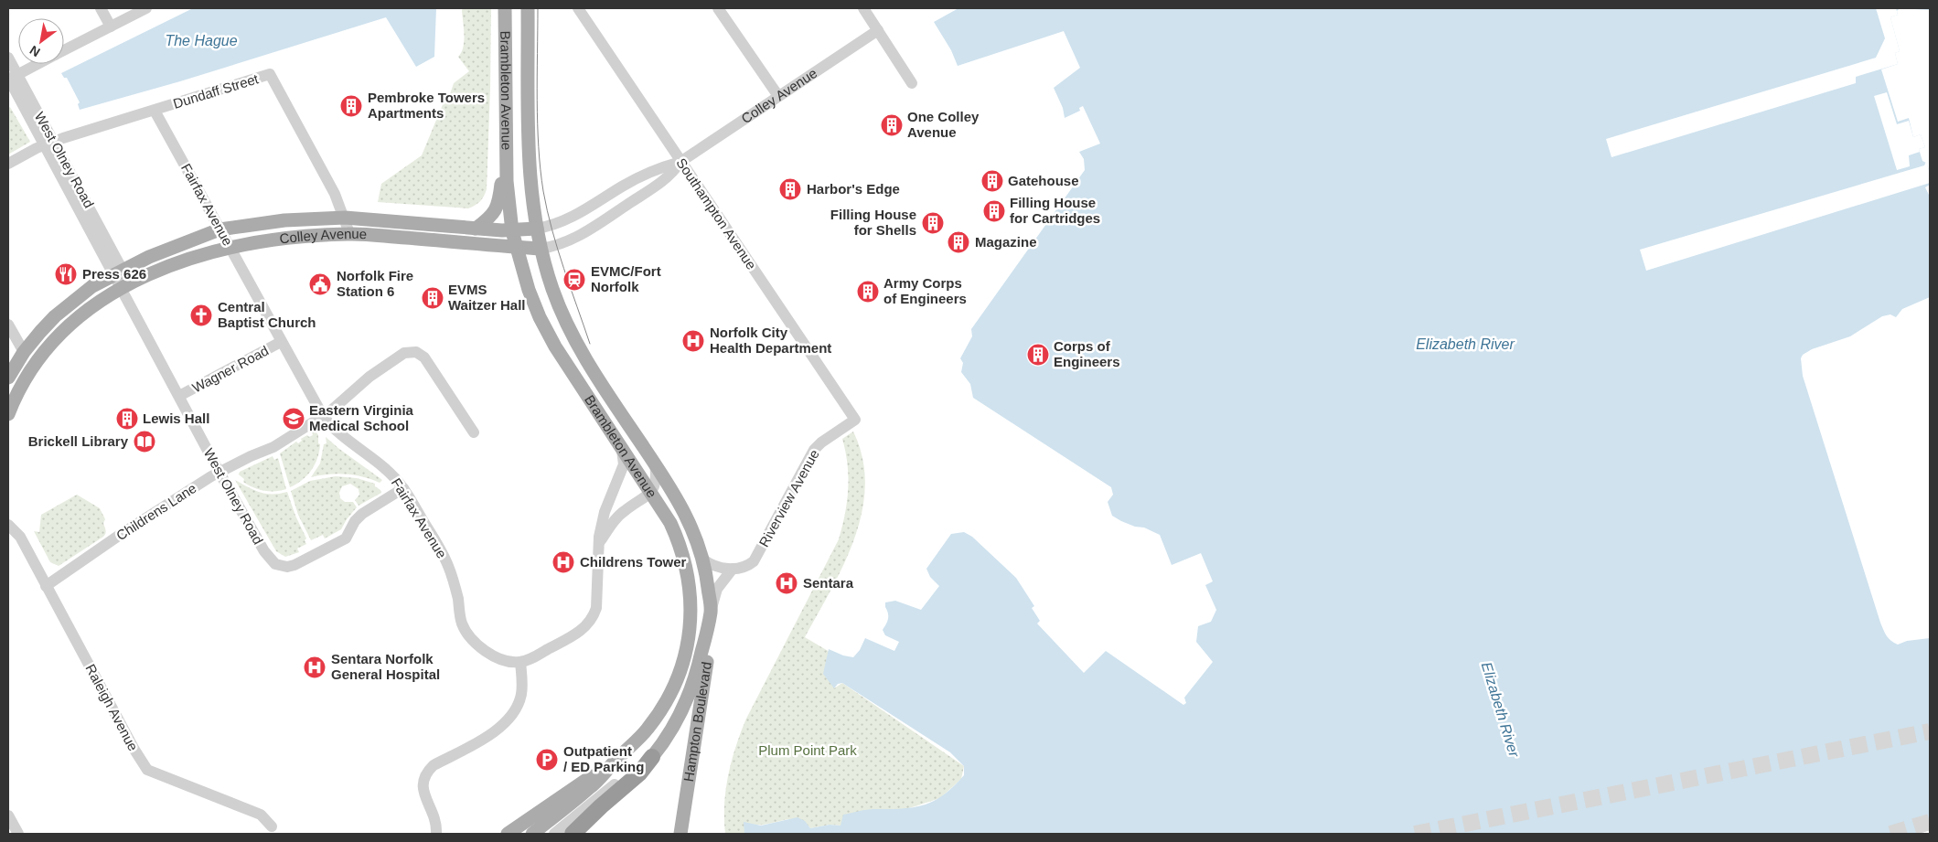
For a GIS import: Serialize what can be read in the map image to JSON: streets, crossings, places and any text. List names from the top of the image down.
{
  "streets": {
    "main road": ["Brambleton Avenue", "Colley Avenue", "Hampton Boulevard"],
    "street": [
      "Dundaff Street",
      "West Olney Road",
      "Fairfax Avenue",
      "Southampton Avenue",
      "Wagner Road",
      "Riverview Avenue",
      "Childrens Lane",
      "Raleigh Avenue"
    ]
  },
  "crossings": [
    ["Brambleton Avenue", "Colley Avenue"],
    ["Brambleton Avenue", "Riverview Avenue"],
    ["Brambleton Avenue", "Hampton Boulevard"],
    ["Dundaff Street", "Colley Avenue"],
    ["Dundaff Street", "West Olney Road"],
    ["Dundaff Street", "Fairfax Avenue"],
    ["Colley Avenue", "West Olney Road"],
    ["Colley Avenue", "Fairfax Avenue"],
    ["Colley Avenue", "Southampton Avenue"],
    ["West Olney Road", "Fairfax Avenue"],
    ["West Olney Road", "Wagner Road"],
    ["West Olney Road", "Childrens Lane"],
    ["Fairfax Avenue", "Wagner Road"],
    ["Fairfax Avenue", "Childrens Lane"],
    ["Southampton Avenue", "Riverview Avenue"],
    ["Childrens Lane", "Raleigh Avenue"]
  ],
  "water": ["The Hague", "Elizabeth River"],
  "parks": ["Plum Point Park"],
  "places": {
    "building": [
      "Pembroke Towers Apartments",
      "One Colley Avenue",
      "Gatehouse",
      "Harbor's Edge",
      "Filling House for Cartridges",
      "Filling House for Shells",
      "Magazine",
      "Army Corps of Engineers",
      "EVMS Waitzer Hall",
      "Corps of Engineers",
      "Lewis Hall"
    ],
    "restaurant": ["Press 626"],
    "station": ["EVMC/Fort Norfolk"],
    "public building": ["Norfolk Fire Station 6"],
    "church": ["Central Baptist Church"],
    "hospital": [
      "Norfolk City Health Department",
      "Childrens Tower",
      "Sentara",
      "Sentara Norfolk General Hospital"
    ],
    "school or university": ["Eastern Virginia Medical School"],
    "library": ["Brickell Library"],
    "parking": ["Outpatient / ED Parking"]
  },
  "north": "bottom left"
}
